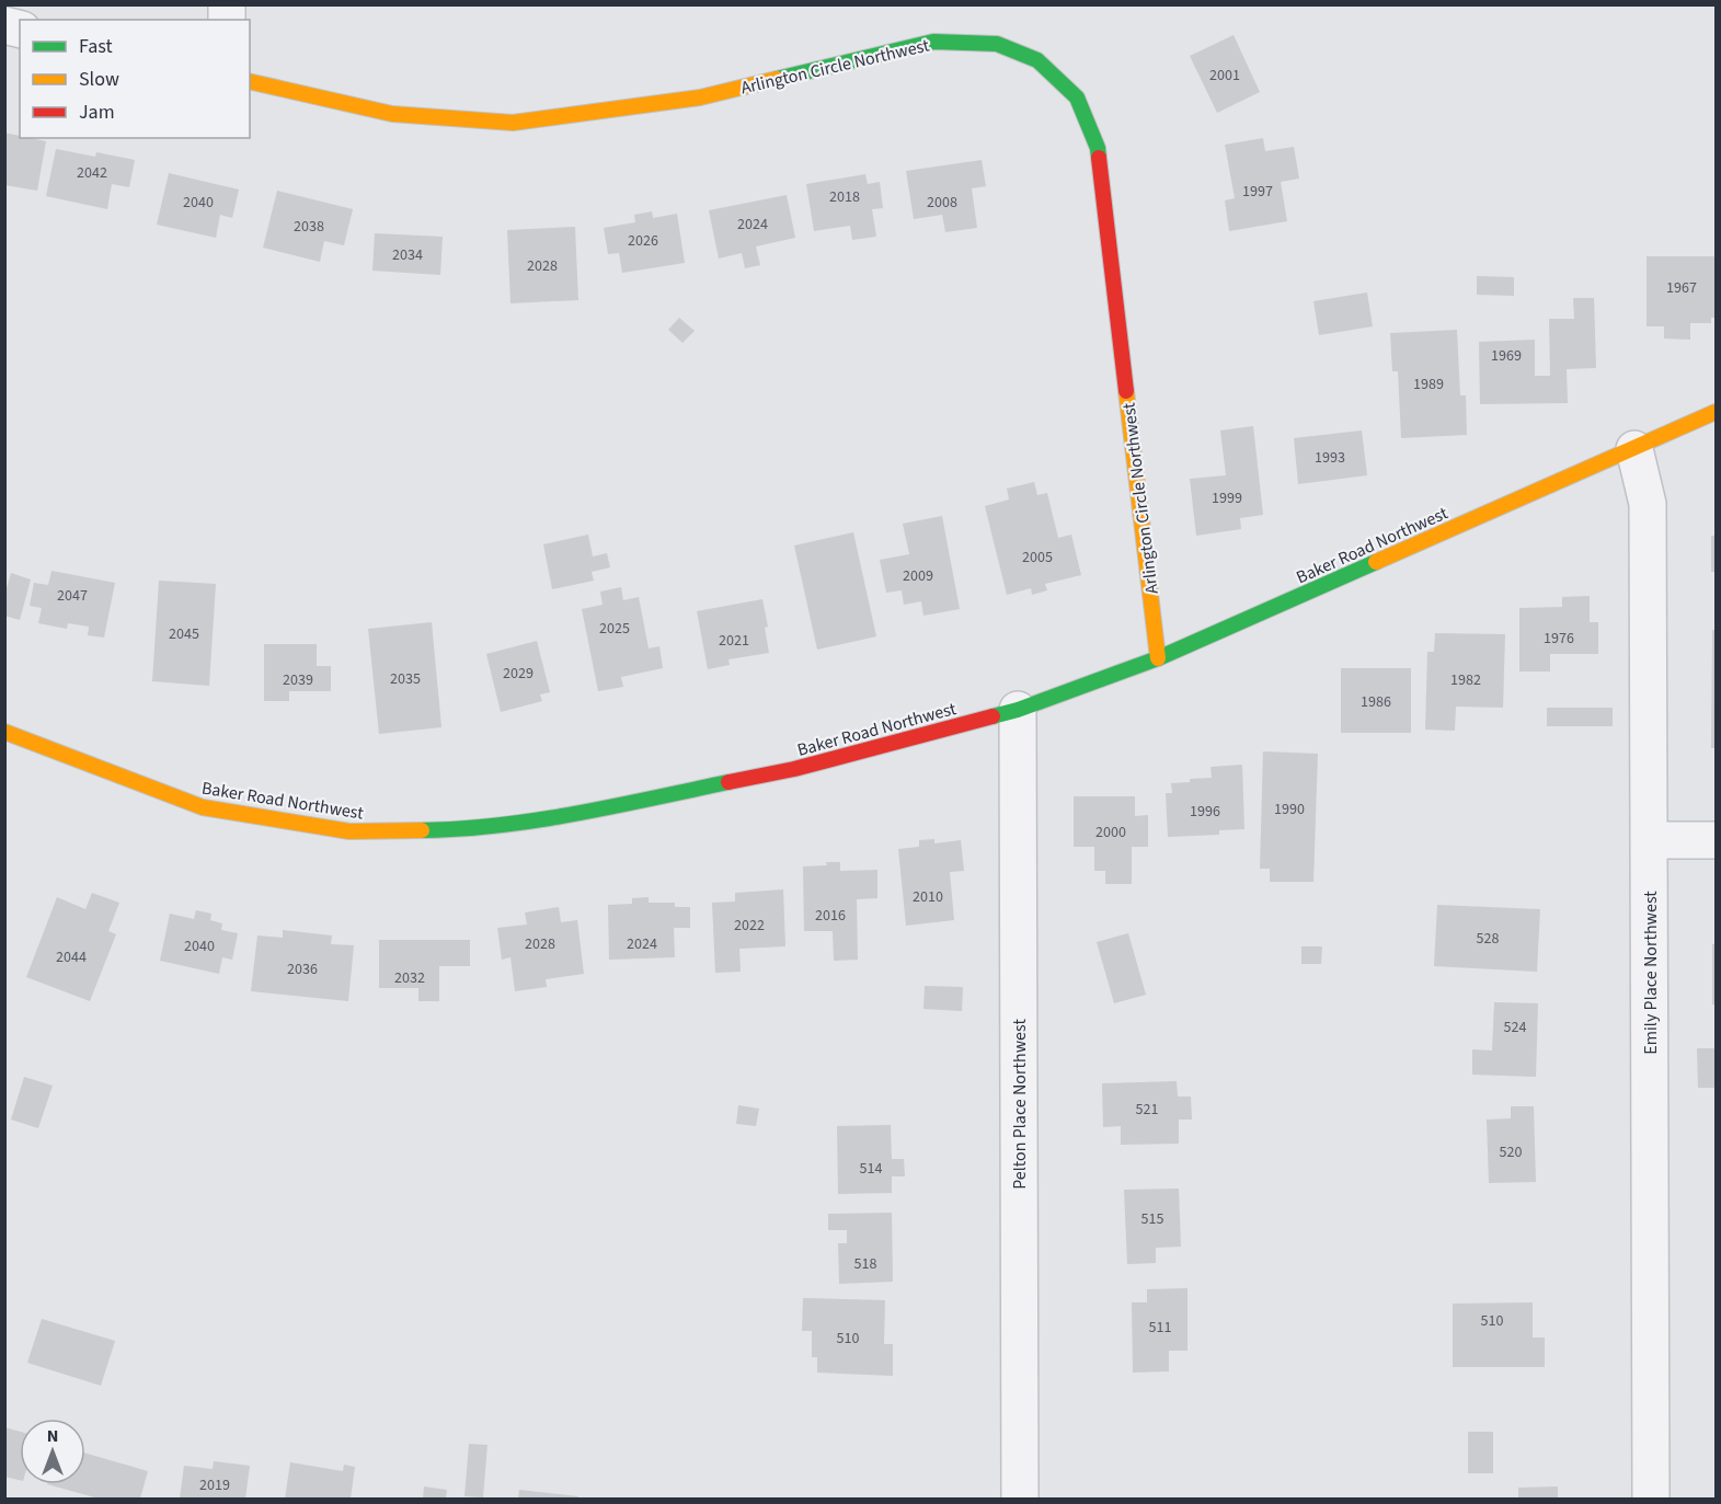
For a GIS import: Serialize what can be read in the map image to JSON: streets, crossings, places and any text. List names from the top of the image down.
{
  "streets": {
    "street": [
      "Arlington Circle Northwest",
      "Baker Road Northwest",
      "Emily Place Northwest",
      "Pelton Place Northwest"
    ]
  },
  "crossings": [
    ["Arlington Circle Northwest", "Baker Road Northwest"],
    ["Baker Road Northwest", "Emily Place Northwest"],
    ["Baker Road Northwest", "Pelton Place Northwest"]
  ],
  "house_numbers": [
    "2001",
    "2042",
    "1997",
    "2018",
    "2040",
    "2008",
    "2024",
    "2038",
    "2026",
    "2034",
    "2028",
    "1967",
    "1969",
    "1989",
    "1993",
    "1999",
    "2005",
    "2009",
    "2047",
    "2025",
    "2045",
    "1976",
    "2021",
    "2029",
    "2035",
    "2039",
    "1982",
    "1986",
    "1990",
    "1996",
    "2000",
    "2010",
    "2016",
    "2022",
    "528",
    "2028",
    "2024",
    "2040",
    "2044",
    "2036",
    "2032",
    "524",
    "521",
    "520",
    "514",
    "515",
    "518",
    "510",
    "511",
    "510",
    "2019"
  ],
  "legend": ["Fast", "Slow", "Jam"],
  "north": "top"
}
